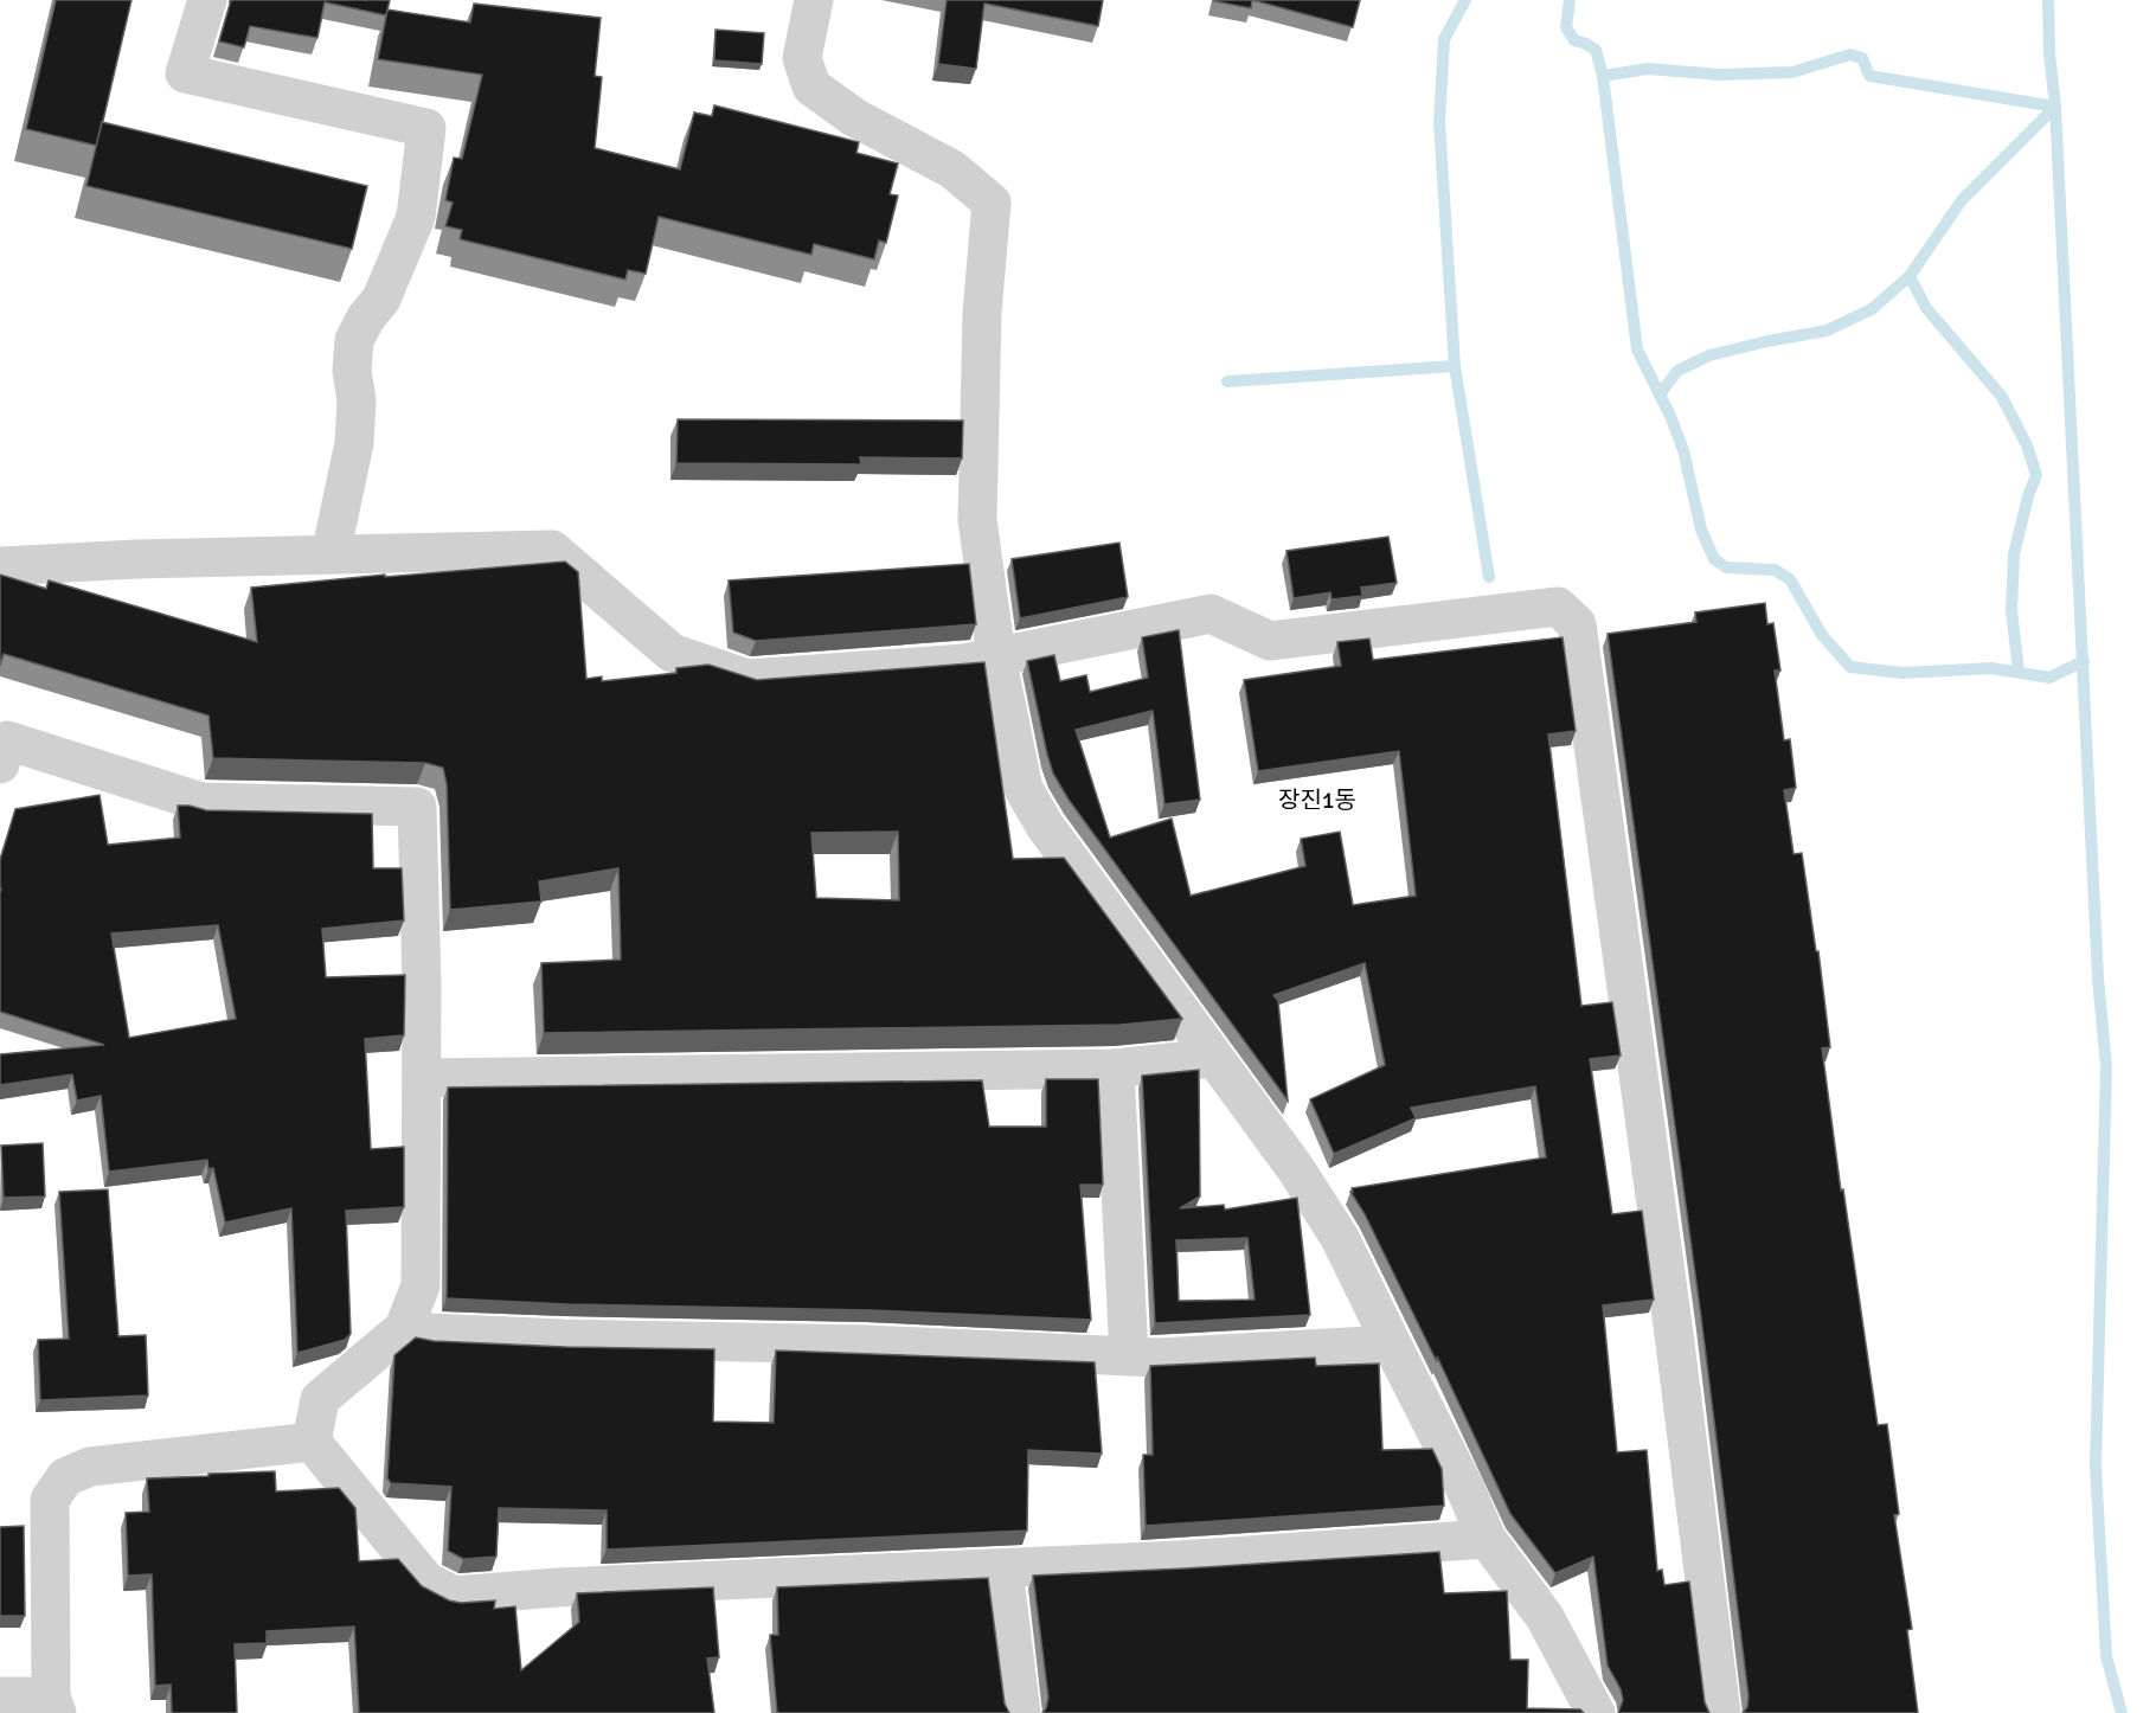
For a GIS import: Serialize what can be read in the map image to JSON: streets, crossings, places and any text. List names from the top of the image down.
{
  "districts": ["장진1동"]
}
